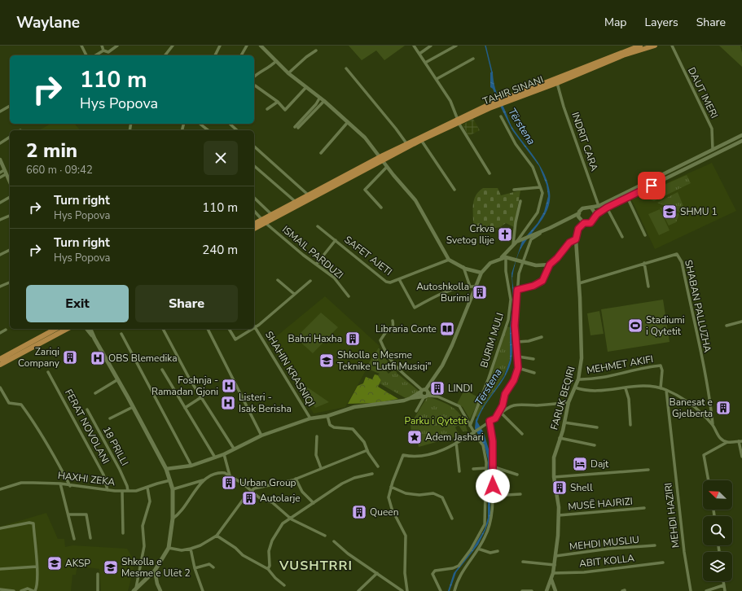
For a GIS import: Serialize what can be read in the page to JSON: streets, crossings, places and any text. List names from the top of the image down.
{
  "streets": {
    "main road": ["TAHIR SINANI"],
    "street": [
      "DAUT IMERI",
      "INDRIT CARA",
      "ISMAIL PARDUZI",
      "SAFET AJETI",
      "SHABAN PALLUZHA",
      "BURIM MULI",
      "MEHMET AKIFI",
      "SHAHIN KRASNIQI",
      "FARUK BEQIRI",
      "FERAT NOVOLANI",
      "18 PRILLI",
      "HAXHI ZEKA",
      "MUSË HAJRIZI",
      "MEHDI HAZIRI",
      "MEHDI MUSLIU",
      "ABIT KOLLA"
    ]
  },
  "crossings": [
    ["TAHIR SINANI", "INDRIT CARA"],
    ["SHABAN PALLUZHA", "FARUK BEQIRI"],
    ["MEHMET AKIFI", "FARUK BEQIRI"],
    ["FARUK BEQIRI", "MUSË HAJRIZI"],
    ["FARUK BEQIRI", "MEHDI MUSLIU"],
    ["FARUK BEQIRI", "ABIT KOLLA"],
    ["FERAT NOVOLANI", "HAXHI ZEKA"],
    ["18 PRILLI", "HAXHI ZEKA"]
  ],
  "districts": ["VUSHTRRI"],
  "water": ["Tërstena"],
  "parks": ["Parku i Qytetit"],
  "places": {
    "school or university": [
      "SHMU 1",
      "Shkolla e Mesme Teknike \"Lutfi Musiqi\"",
      "AKSP",
      "Shkolla e Mesme e Ulët 2"
    ],
    "church": ["Crkva Svetog Ilije"],
    "building": [
      "Autoshkolla Burimi",
      "Bahri Haxha",
      "Zariqi Company",
      "LINDI",
      "Banesat e Gjelberta",
      "Urban Group",
      "Shell",
      "Autolarje",
      "Queen"
    ],
    "sports": ["Stadiumi i Qytetit"],
    "library": ["Libraria Conte"],
    "hospital": ["OBS Blemedika", "Foshnja - Ramadan Gjoni", "Listeri - Isak Berisha"],
    "place": ["Adem Jashari"],
    "hotel": ["Dajt"]
  },
  "north": "top left",
  "page": {
    "header": "Waylane",
    "nav": ["Map", "Layers", "Share"],
    "turn": ["110 m", "Hys Popova"],
    "heading": ["2 min", "660 m · 09:42"],
    "list": [
      {
        "name": "Turn right",
        "note": "Hys Popova",
        "value": "110 m"
      },
      {
        "name": "Turn right",
        "note": "Hys Popova",
        "value": "240 m"
      }
    ],
    "buttons": ["Exit", "Share"]
  }
}
